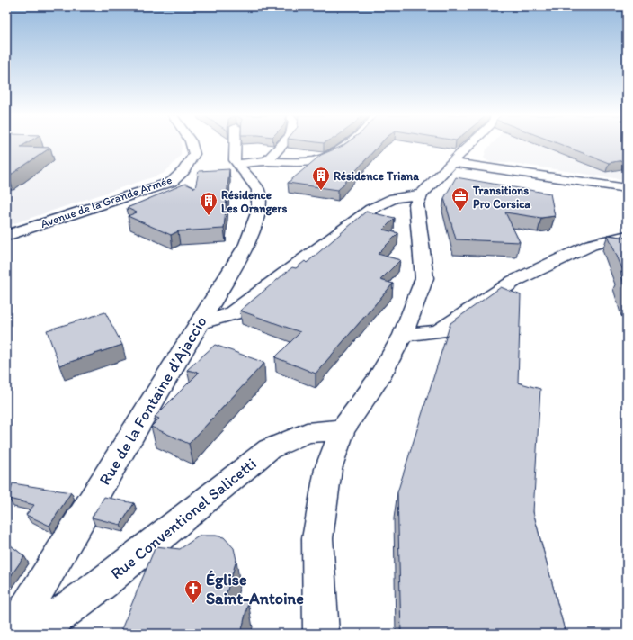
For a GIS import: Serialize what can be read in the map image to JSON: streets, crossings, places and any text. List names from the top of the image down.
{
  "streets": {
    "street": ["Avenue de la Grande Armée", "Rue de la Fontaine d'Ajaccio", "Rue Conventionel Salicetti"]
  },
  "places": {
    "building": ["Résidence Triana", "Résidence Les Orangers"],
    "office": ["Transitions Pro Corsica"],
    "church": ["Église Saint-Antoine"]
  }
}
